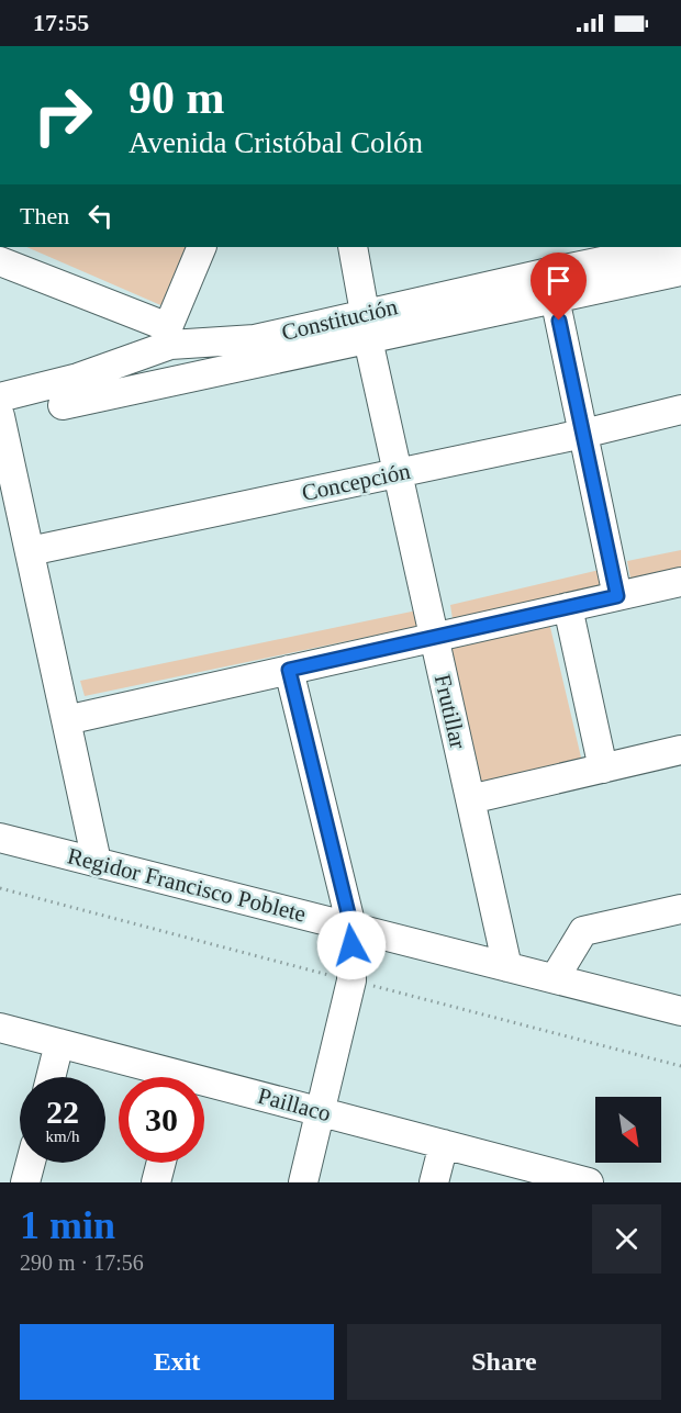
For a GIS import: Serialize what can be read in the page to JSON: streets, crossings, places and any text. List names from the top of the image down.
{
  "streets": {
    "street": [
      "Constitución",
      "Concepción",
      "Frutillar",
      "Regidor Francisco Poblete",
      "Paillaco"
    ]
  },
  "crossings": [
    ["Constitución", "Frutillar"],
    ["Concepción", "Frutillar"],
    ["Frutillar", "Regidor Francisco Poblete"]
  ],
  "north": "bottom right",
  "page": {
    "status": "17:55",
    "turn": ["90 m", "Avenida Cristóbal Colón"],
    "then": "Then",
    "speed": "22 km/h",
    "limit": "30",
    "heading": ["1 min", "290 m · 17:56"],
    "buttons": ["Exit", "Share"]
  }
}
